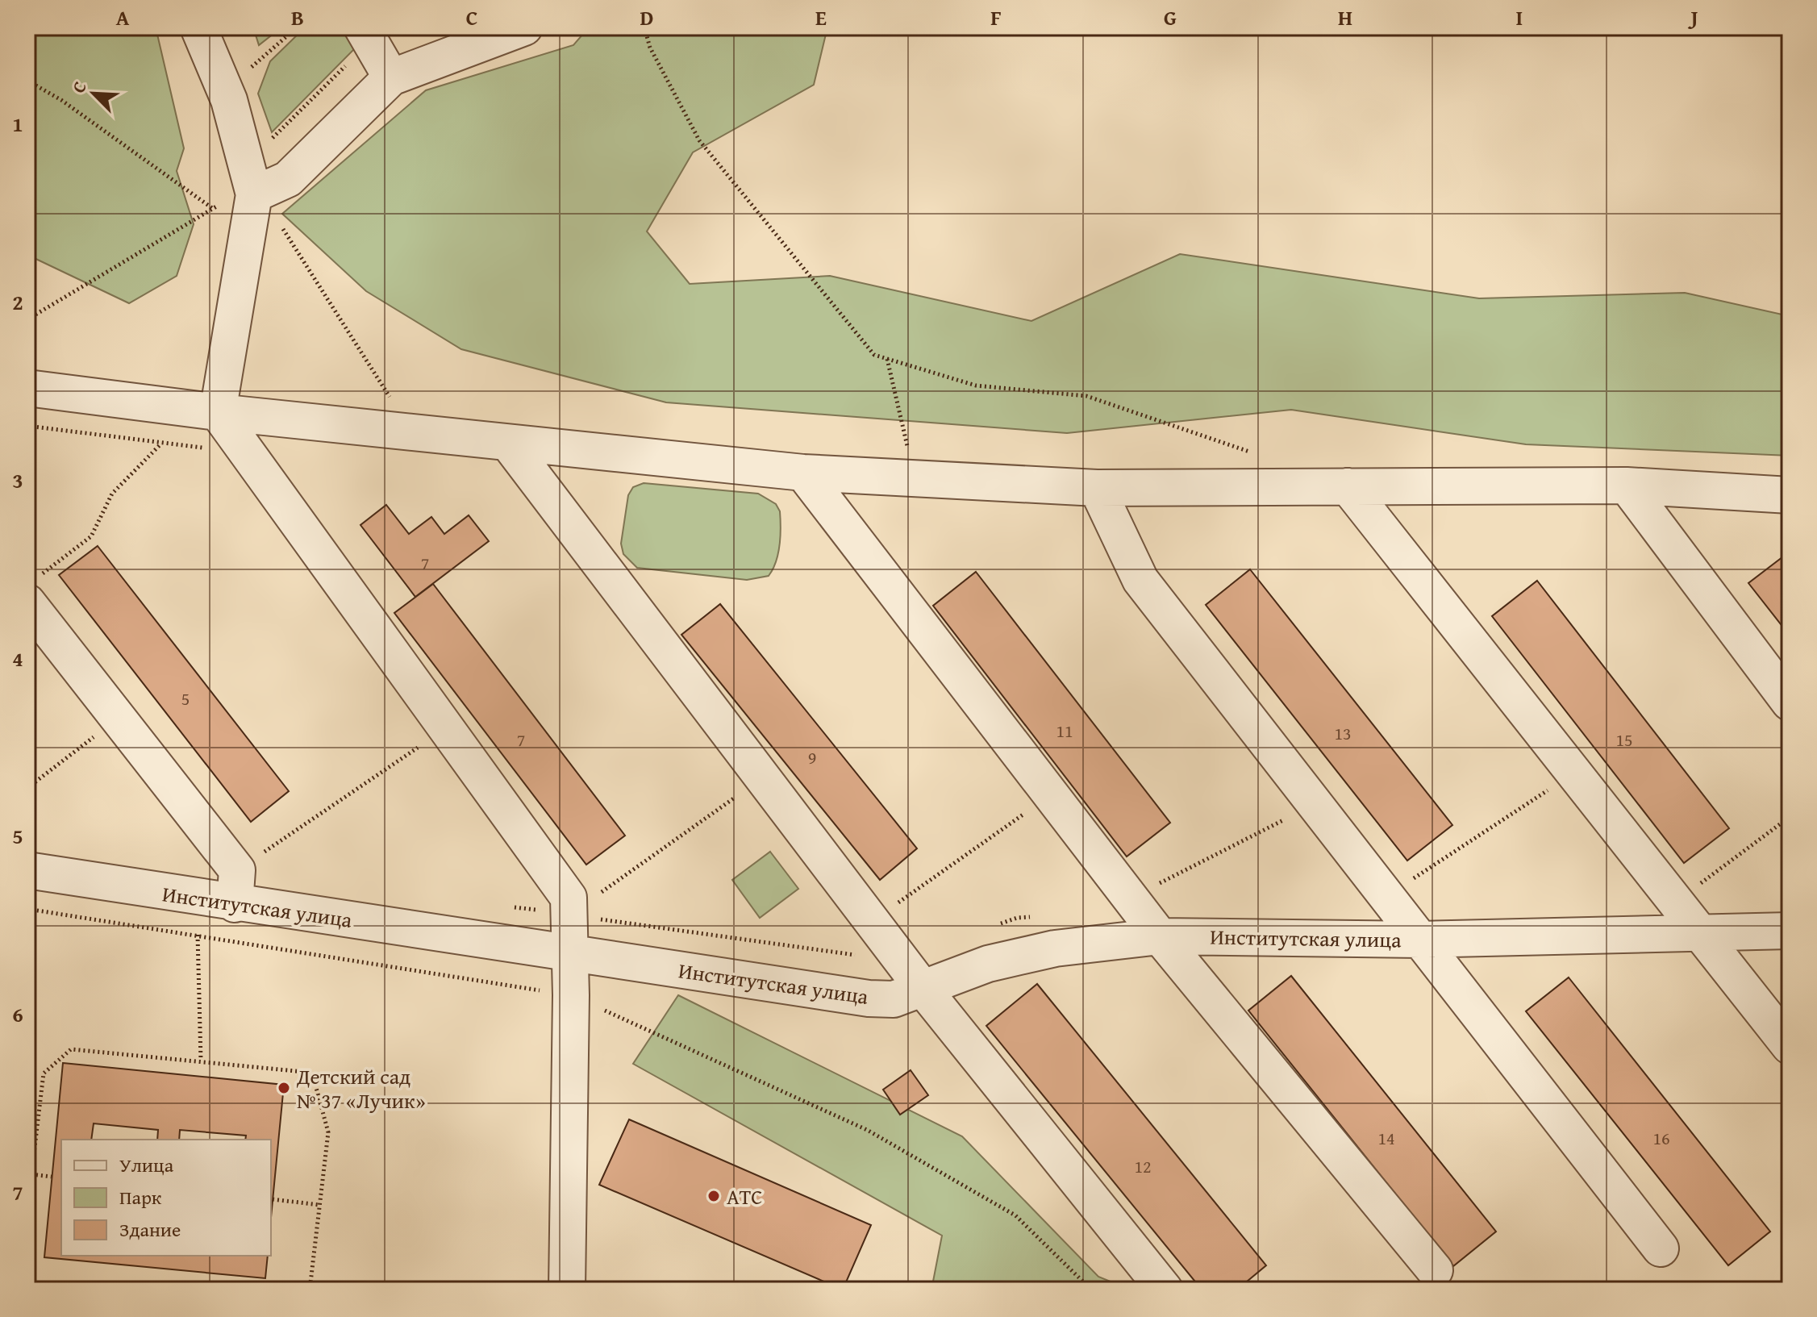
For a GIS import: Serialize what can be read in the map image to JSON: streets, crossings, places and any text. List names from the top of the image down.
{
  "streets": {
    "street": ["Институтская улица"]
  },
  "places": ["Детский сад № 37 «Лучик»", "АТС"],
  "house_numbers": [
    "7",
    "5",
    "11",
    "13",
    "7",
    "15",
    "9",
    "14",
    "16",
    "12"
  ],
  "legend": ["Улица", "Парк", "Здание"],
  "north": "top left",
  "grid": {
    "columns": [
      "A",
      "B",
      "C",
      "D",
      "E",
      "F",
      "G",
      "H",
      "I",
      "J"
    ],
    "rows": [
      "1",
      "2",
      "3",
      "4",
      "5",
      "6",
      "7"
    ]
  }
}
